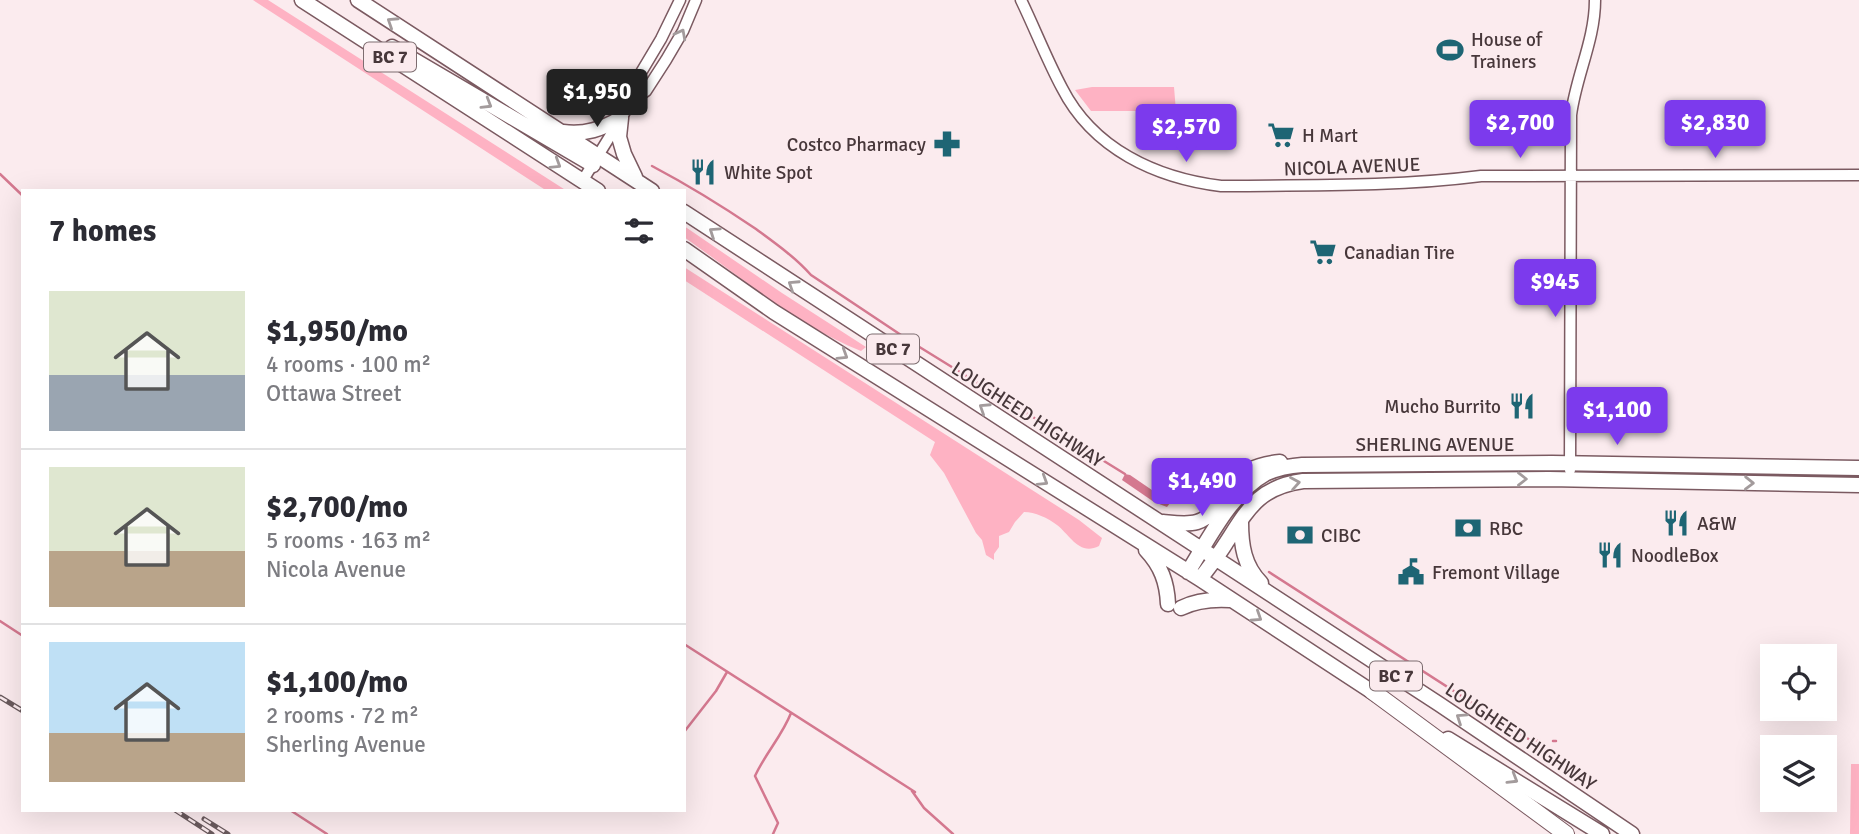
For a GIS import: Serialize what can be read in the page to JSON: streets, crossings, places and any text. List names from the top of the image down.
{
  "streets": {
    "main road": ["BC 7", "LOUGHEED HIGHWAY", "SHERLING AVENUE"],
    "street": ["NICOLA AVENUE"]
  },
  "crossings": [
    ["LOUGHEED HIGHWAY", "SHERLING AVENUE"]
  ],
  "places": {
    "sports": ["House of Trainers"],
    "supermarket": ["H Mart", "Canadian Tire"],
    "pharmacy": ["Costco Pharmacy"],
    "restaurant": [
      "White Spot",
      "Mucho Burrito",
      "A&W",
      "NoodleBox"
    ],
    "bank": ["RBC", "CIBC"],
    "public building": ["Fremont Village"]
  },
  "page": {
    "price": [
      "$1,950",
      "$2,700",
      "$2,830",
      "$2,570",
      "$945",
      "$1,100",
      "$1,490"
    ],
    "heading": "7 homes",
    "list": [
      {
        "name": "$1,950/mo",
        "note": "4 rooms · 100 m² · Ottawa Street"
      },
      {
        "name": "$2,700/mo",
        "note": "5 rooms · 163 m² · Nicola Avenue"
      },
      {
        "name": "$1,100/mo",
        "note": "2 rooms · 72 m² · Sherling Avenue"
      }
    ]
  }
}
